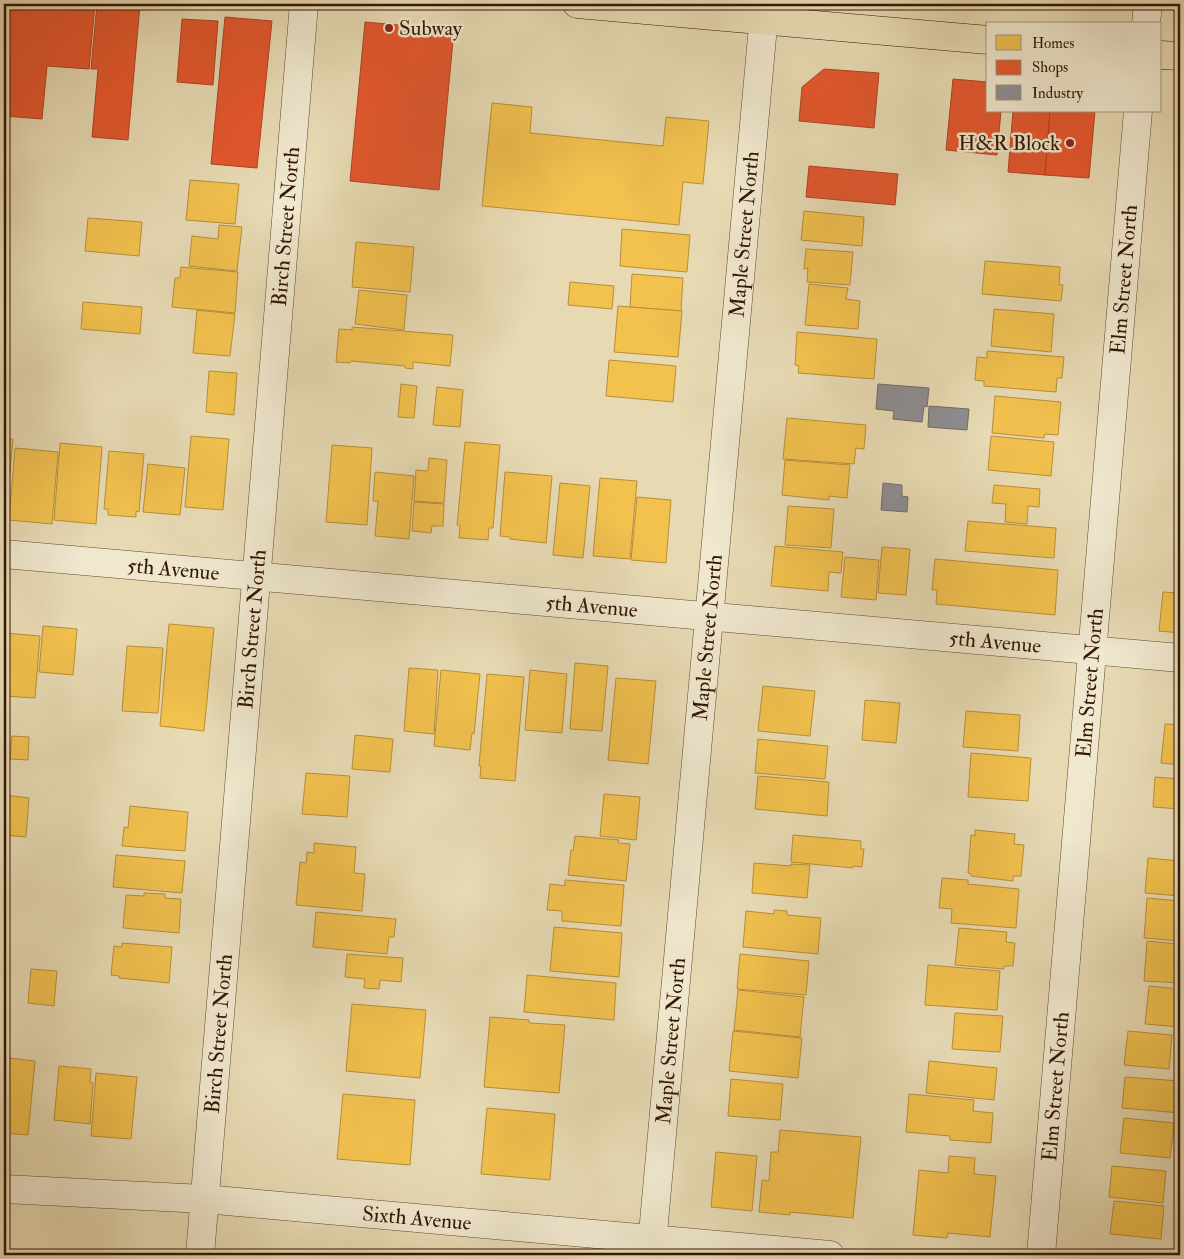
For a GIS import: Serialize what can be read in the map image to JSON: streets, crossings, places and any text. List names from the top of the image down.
{
  "streets": {
    "street": [
      "Birch Street North",
      "Maple Street North",
      "Elm Street North",
      "5th Avenue",
      "Sixth Avenue"
    ]
  },
  "crossings": [
    ["Birch Street North", "5th Avenue"],
    ["Birch Street North", "Sixth Avenue"],
    ["Maple Street North", "5th Avenue"],
    ["Maple Street North", "Sixth Avenue"],
    ["Elm Street North", "5th Avenue"]
  ],
  "places": ["Subway", "H&R Block"],
  "legend": ["Homes", "Shops", "Industry"]
}
